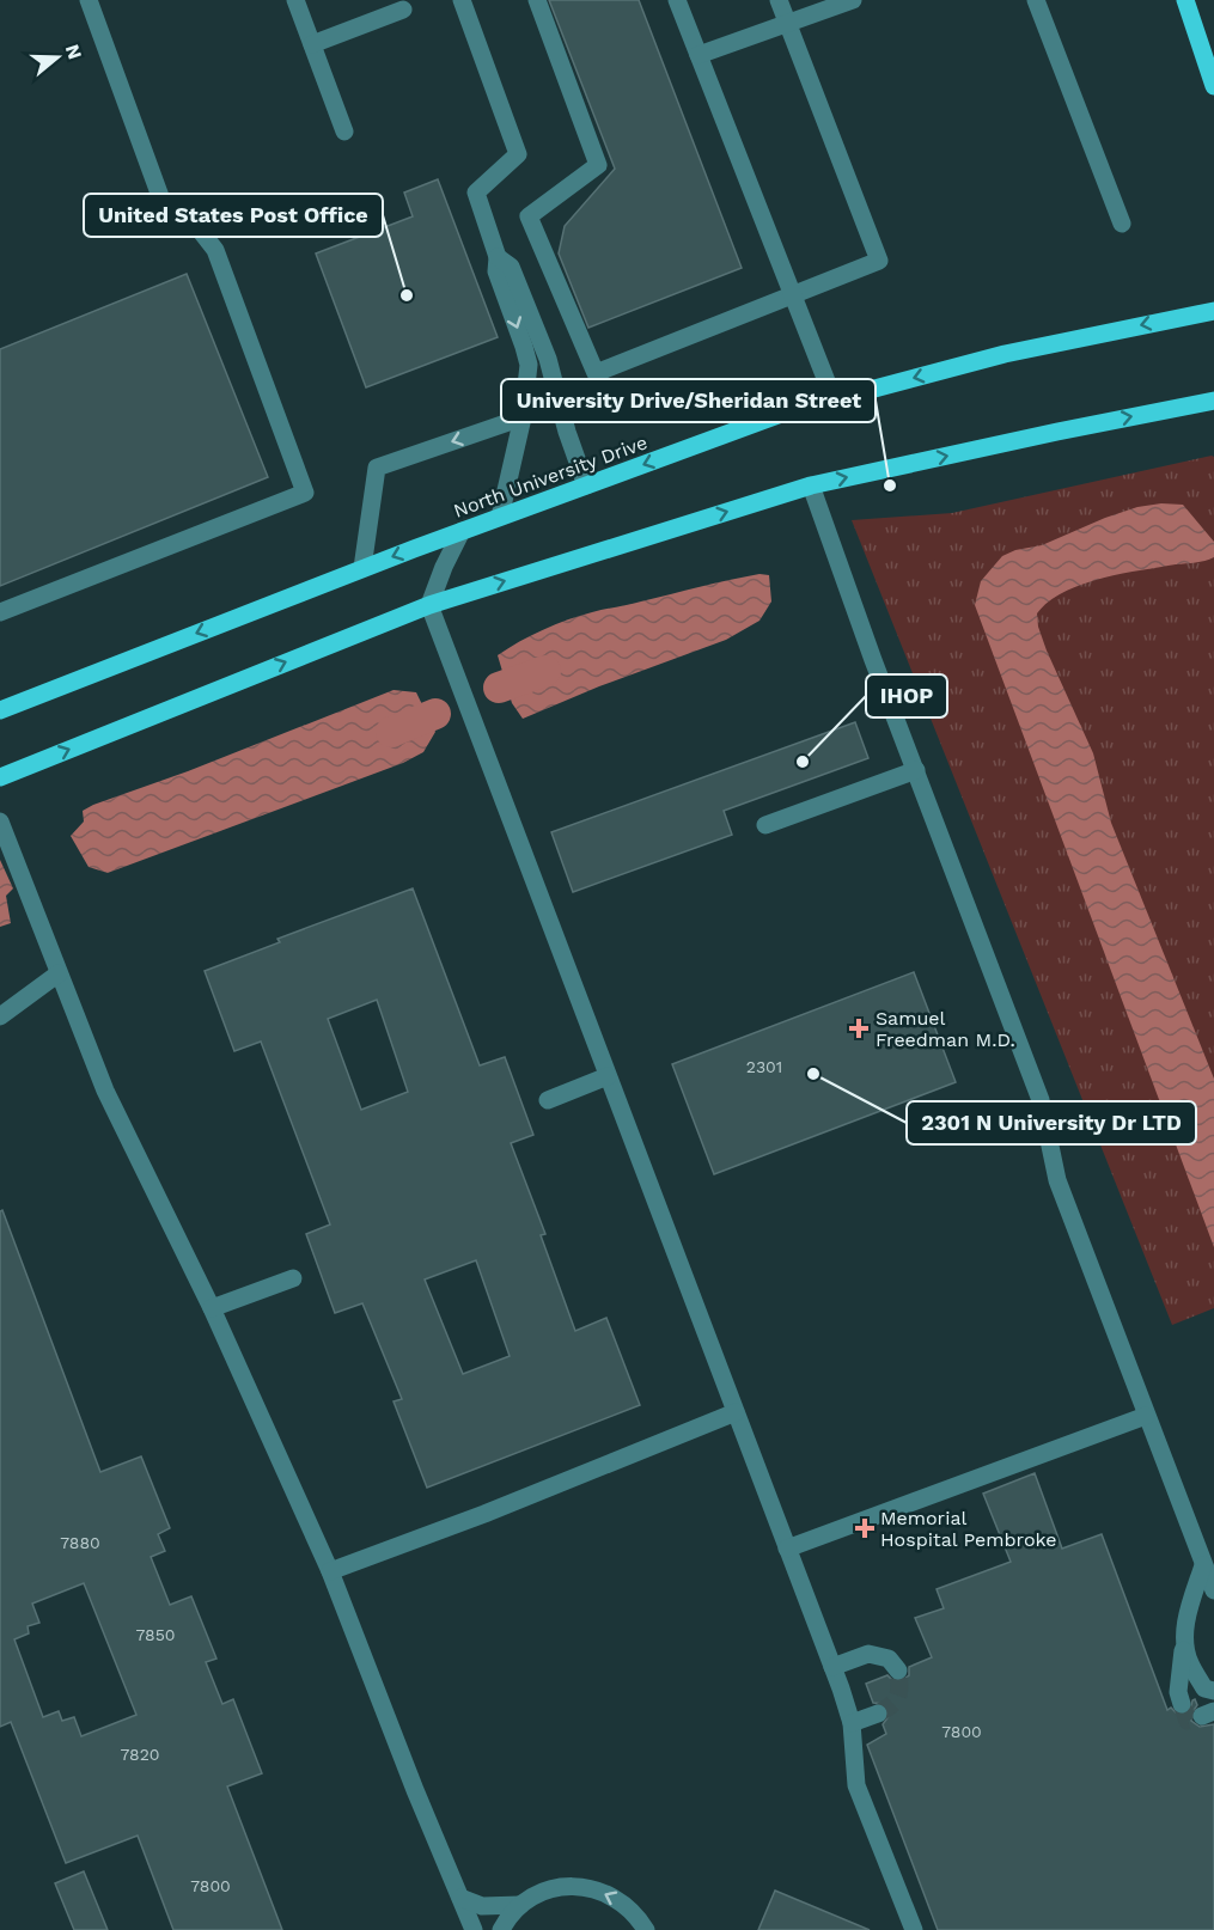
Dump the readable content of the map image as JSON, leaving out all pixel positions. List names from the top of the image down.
{
  "streets": {
    "main road": ["North University Drive"]
  },
  "places": {
    "other": [
      "United States Post Office",
      "University Drive/Sheridan Street",
      "IHOP",
      "2301 N University Dr LTD"
    ],
    "health": ["Samuel Freedman M.D.", "Memorial Hospital Pembroke"]
  },
  "house_numbers": [
    "2301",
    "7880",
    "7850",
    "7800",
    "7820",
    "7800"
  ],
  "north": "right"
}
